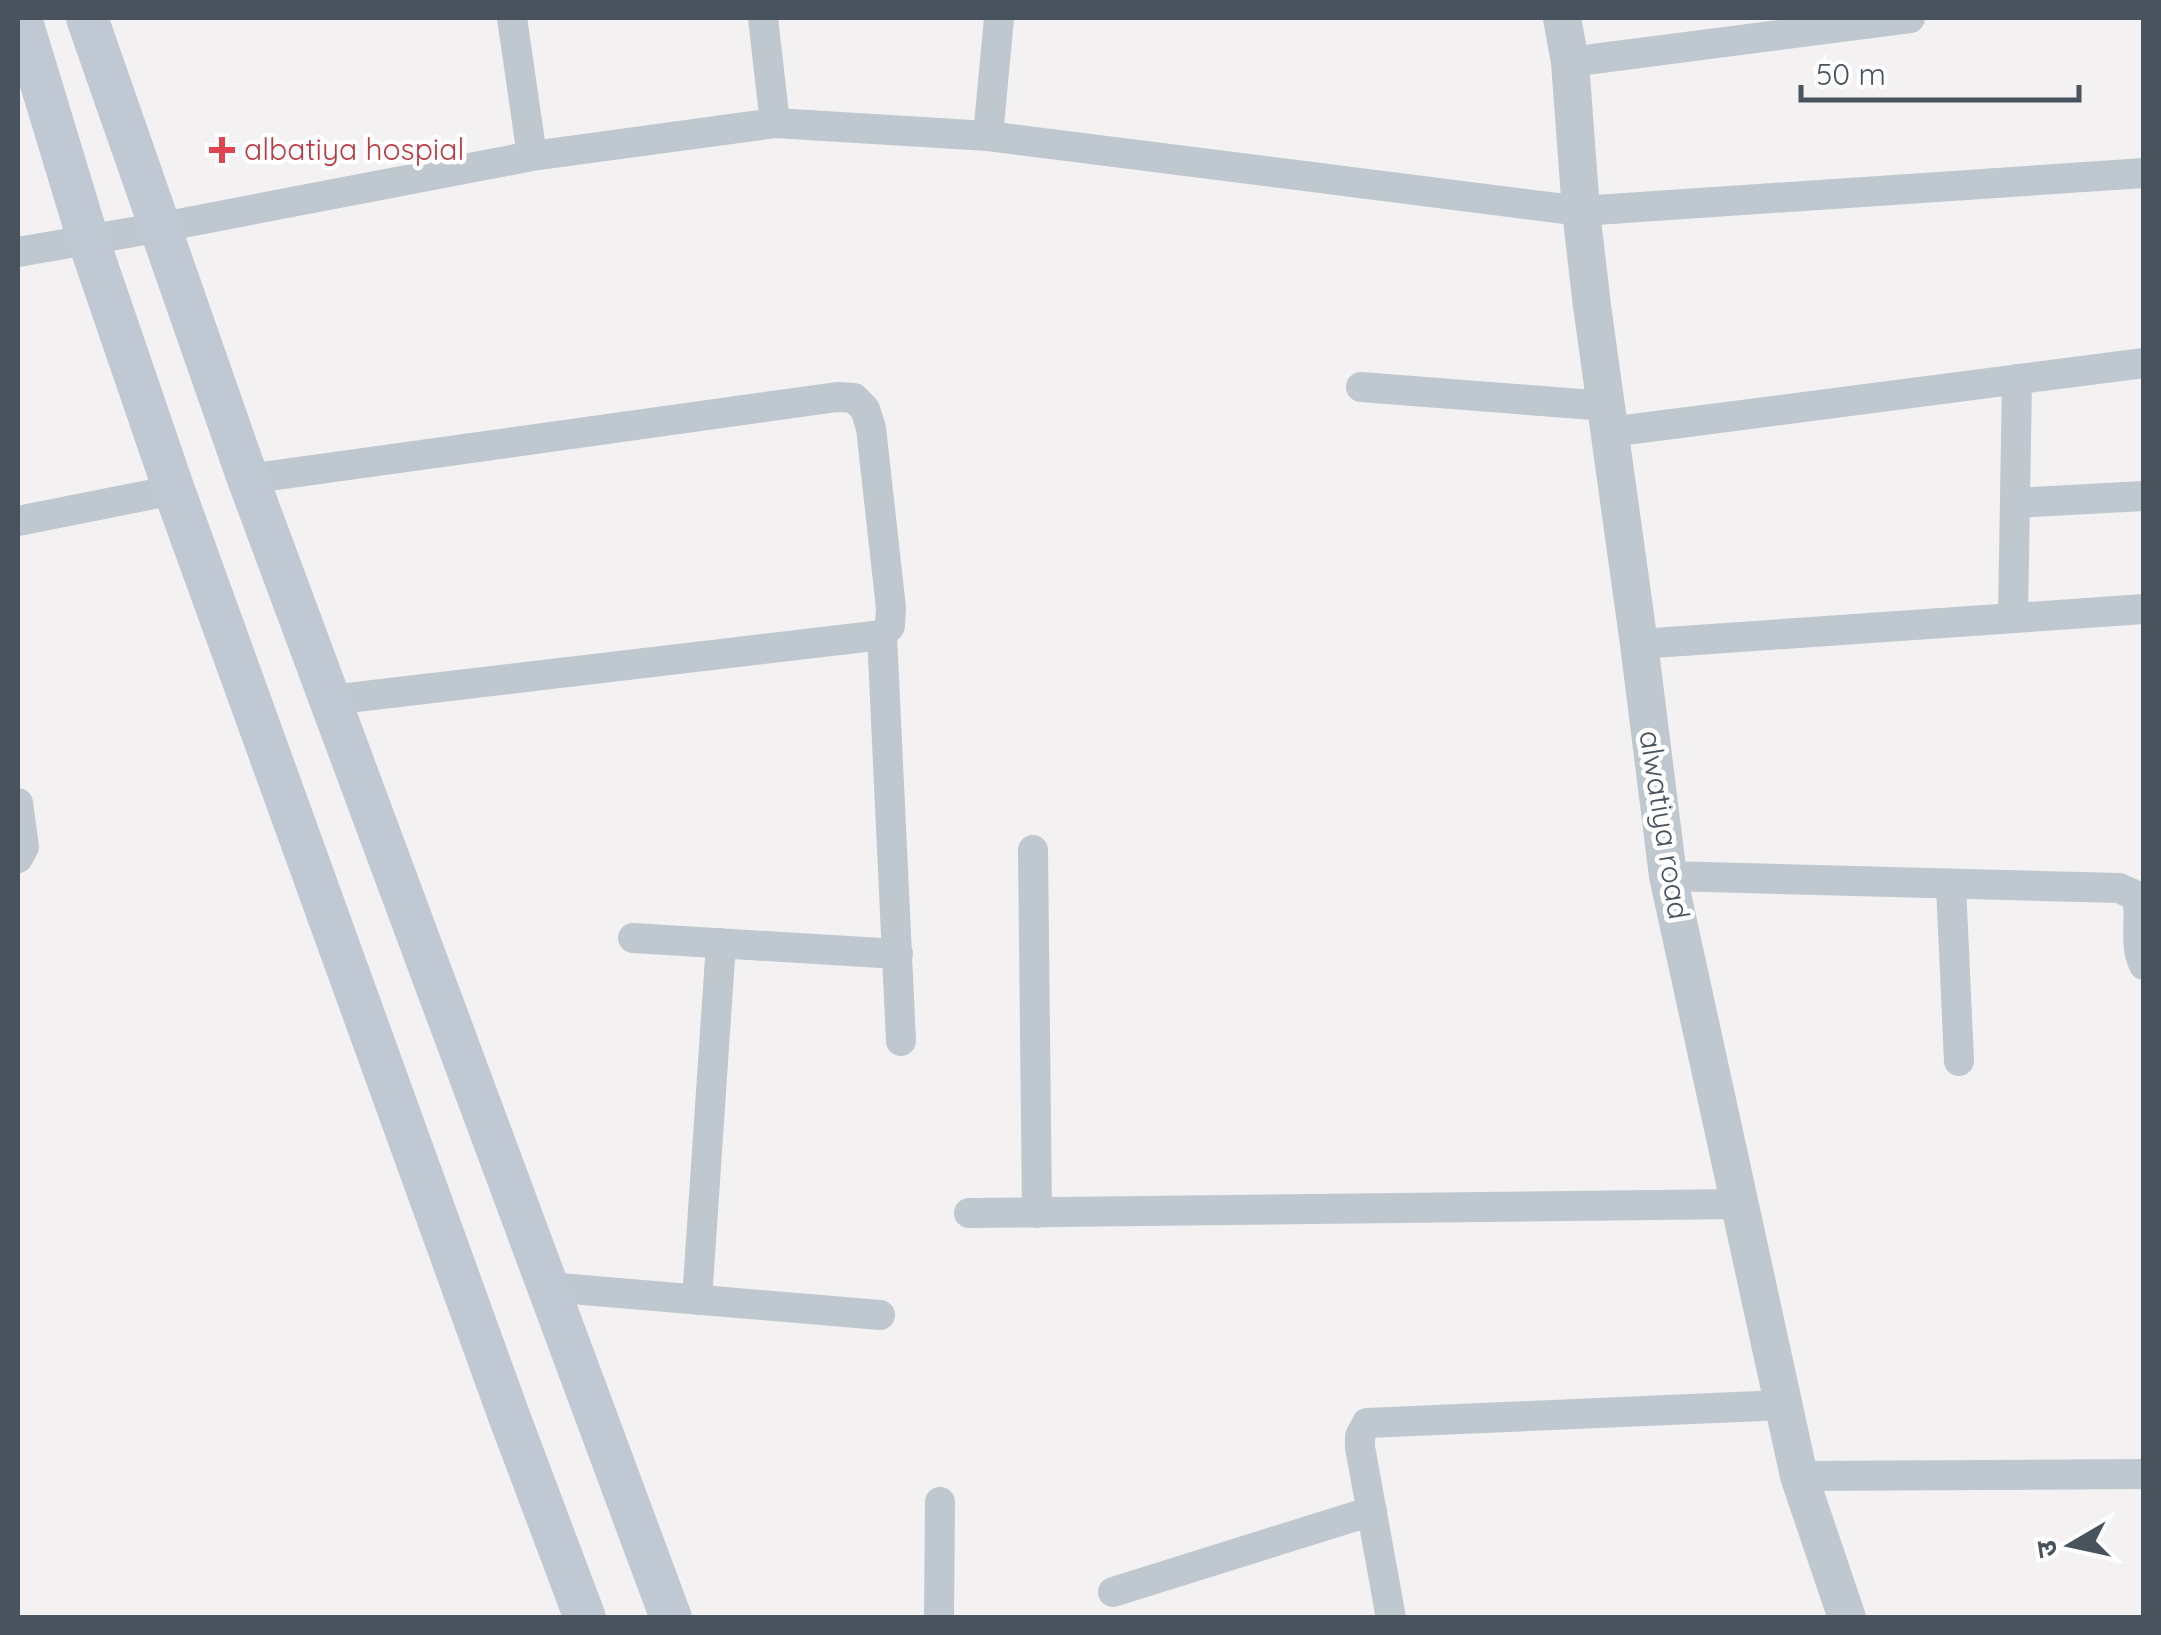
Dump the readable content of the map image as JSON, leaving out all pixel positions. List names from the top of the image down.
{
  "streets": {
    "street": ["alwatiya road"]
  },
  "places": {
    "health": ["albatiya hospial"]
  },
  "scale_bar": "50 m",
  "north": "left"
}
